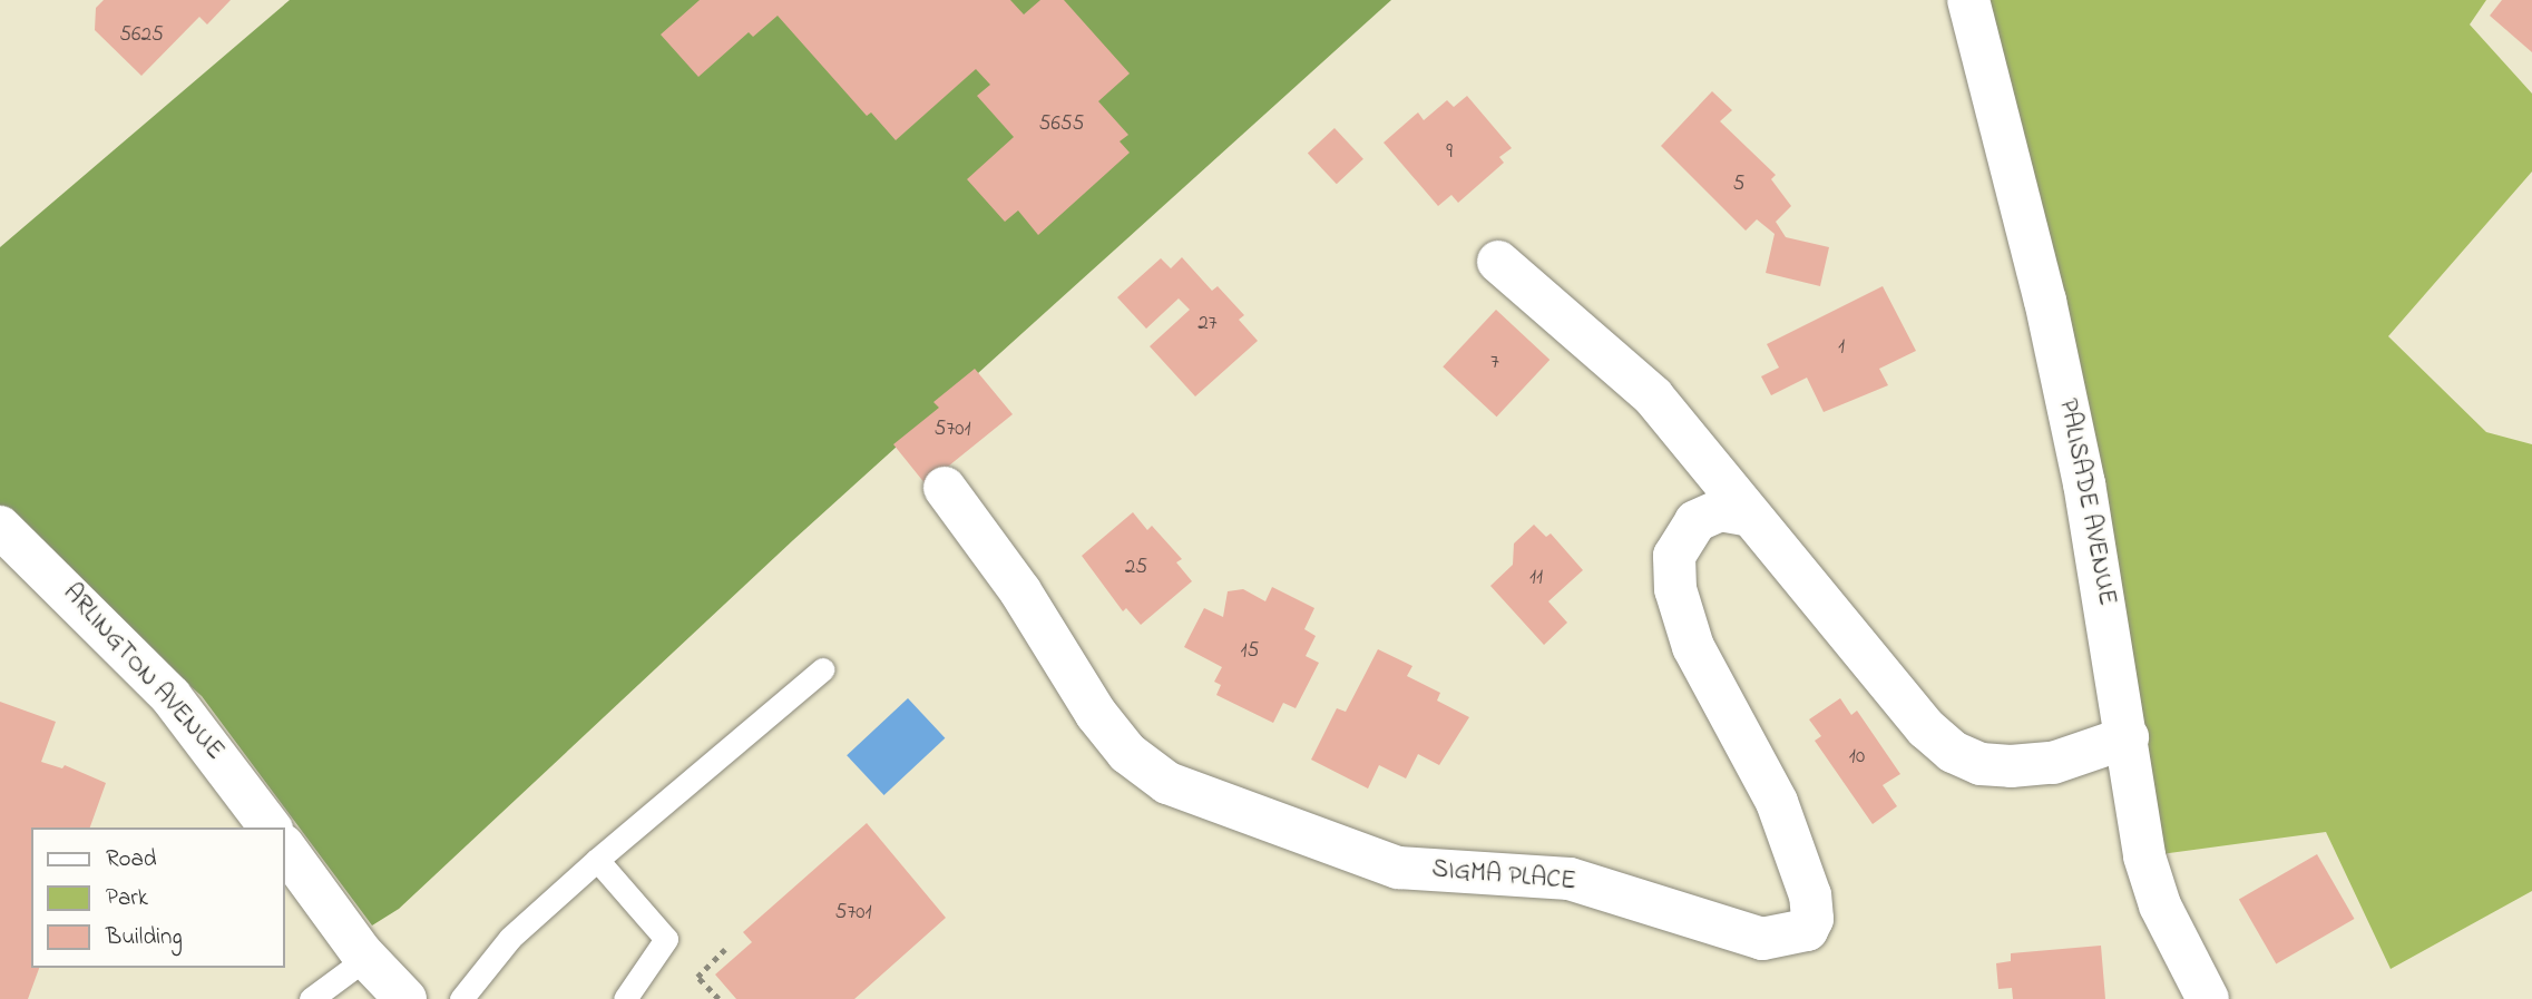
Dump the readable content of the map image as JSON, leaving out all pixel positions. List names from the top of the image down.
{
  "streets": {
    "street": ["PALISADE AVENUE", "ARLINGTON AVENUE", "SIGMA PLACE"]
  },
  "house_numbers": [
    "5625",
    "5655",
    "9",
    "5",
    "27",
    "1",
    "7",
    "5701",
    "25",
    "11",
    "15",
    "10",
    "5701"
  ],
  "legend": ["Road", "Park", "Building"]
}
